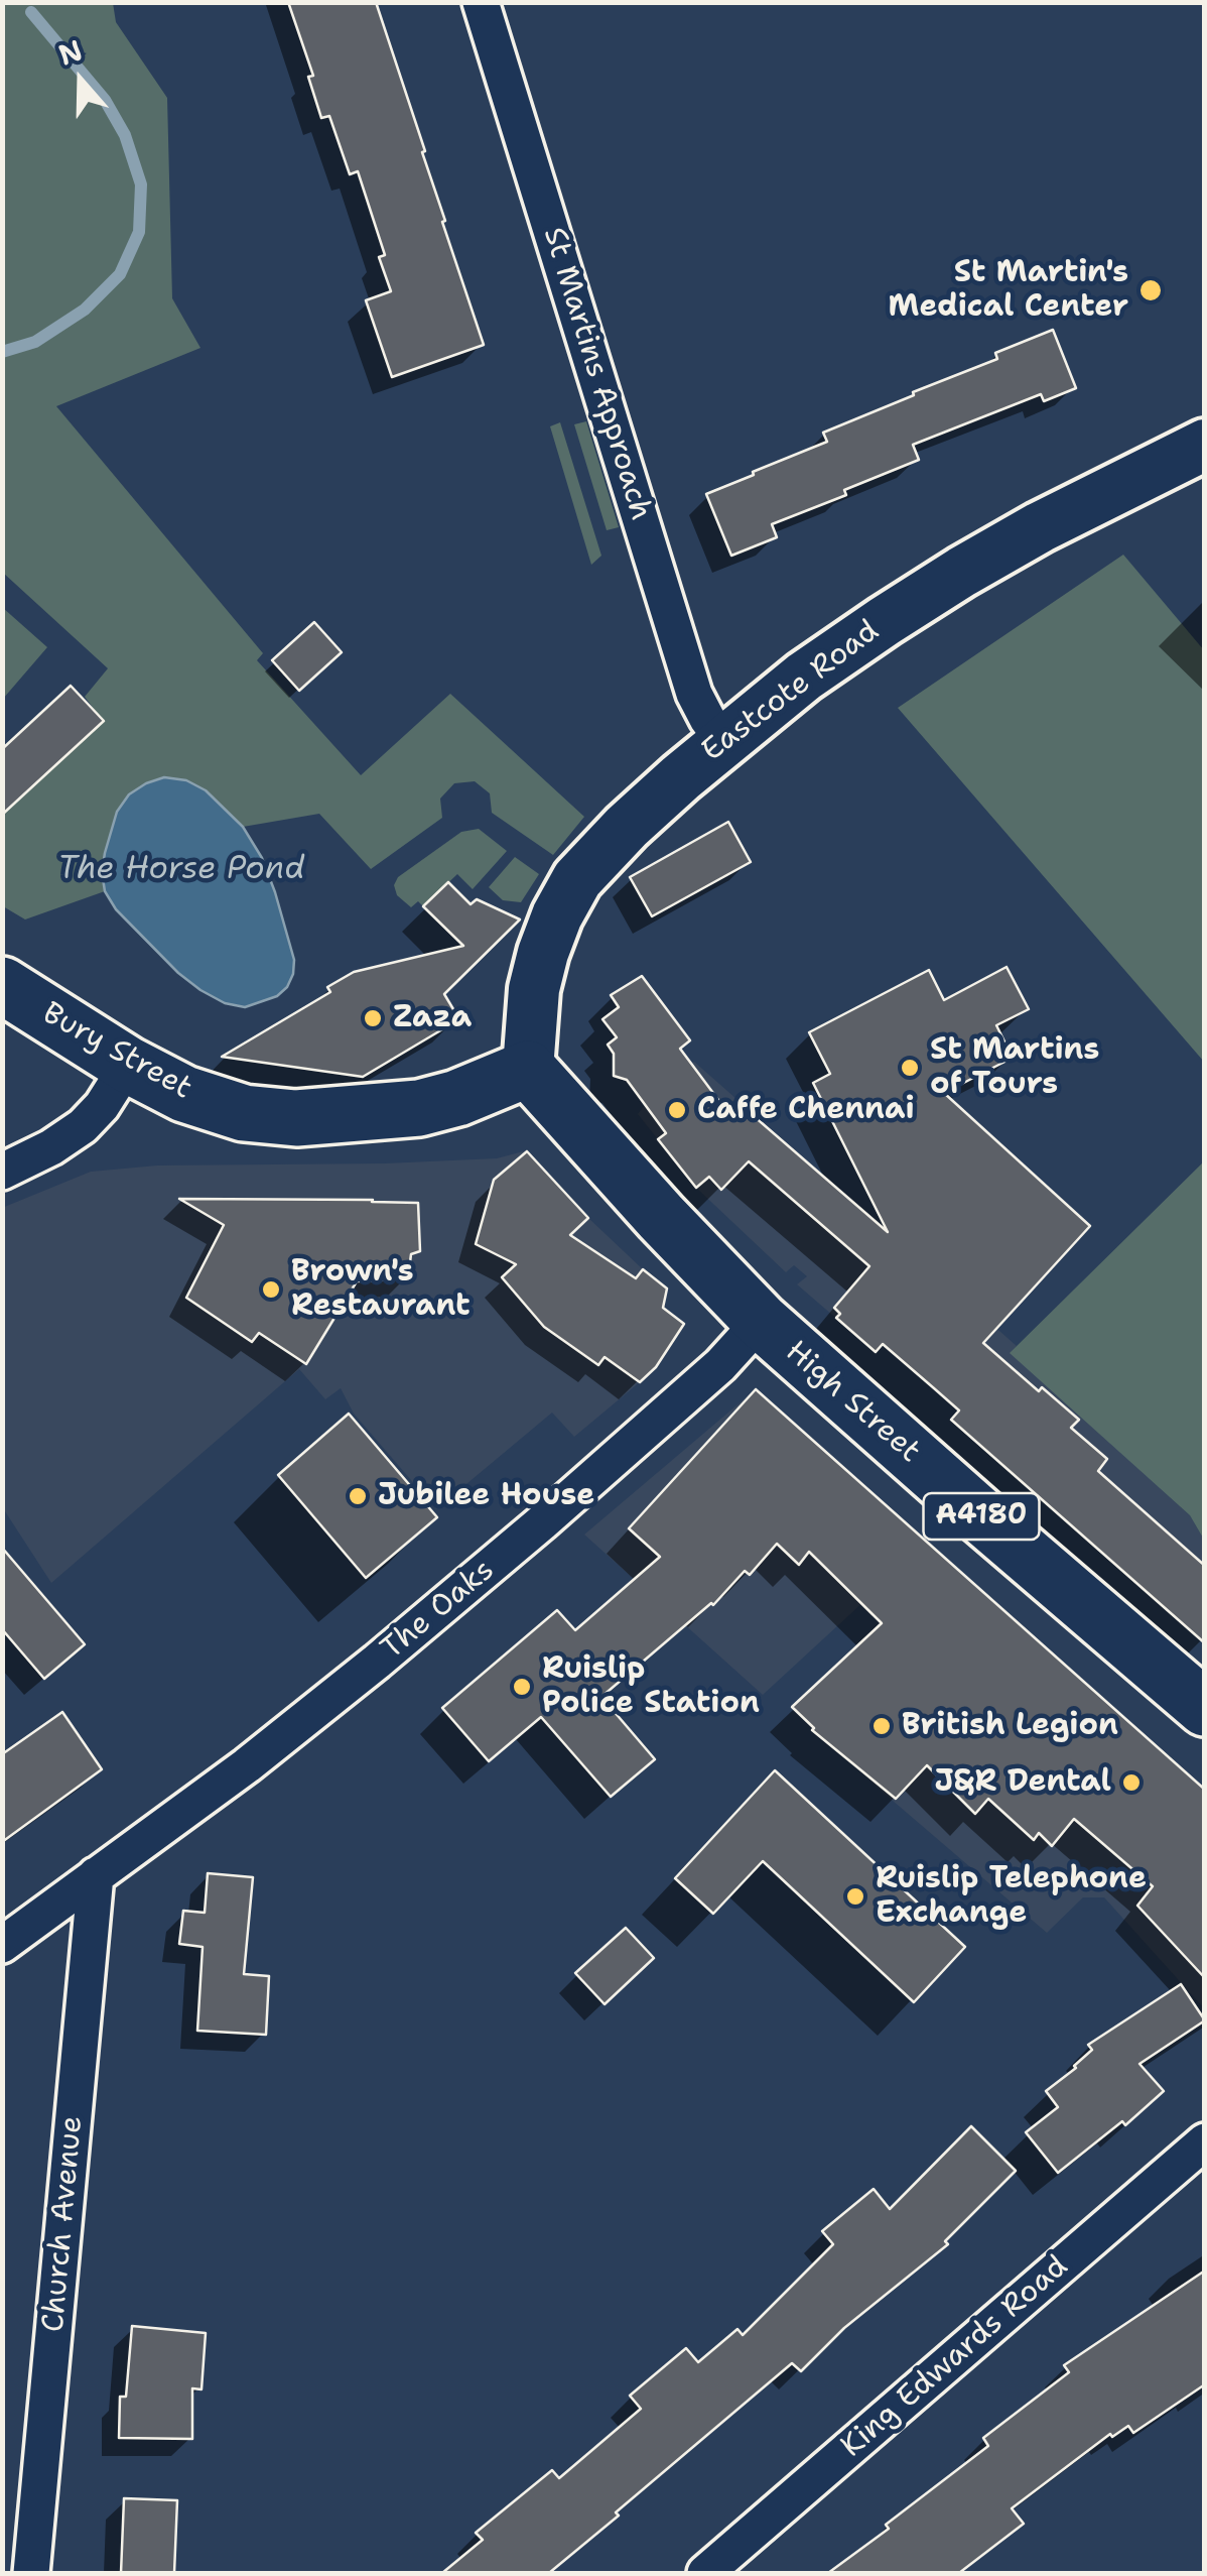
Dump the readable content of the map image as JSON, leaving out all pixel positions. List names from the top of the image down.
{
  "streets": {
    "main road": [
      "Eastcote Road",
      "Bury Street",
      "High Street",
      "A4180"
    ],
    "street": [
      "St Martins Approach",
      "The Oaks",
      "Church Avenue",
      "King Edwards Road"
    ]
  },
  "crossings": [
    ["St Martins Approach", "Eastcote Road"],
    ["Eastcote Road", "Bury Street"],
    ["Eastcote Road", "High Street"],
    ["Bury Street", "High Street"],
    ["High Street", "The Oaks"],
    ["The Oaks", "Church Avenue"]
  ],
  "water": ["The Horse Pond"],
  "places": [
    "St Martin's Medical Center",
    "Zaza",
    "St Martins of Tours",
    "Caffe Chennai",
    "Brown's Restaurant",
    "Jubilee House",
    "Ruislip Police Station",
    "British Legion",
    "J&R Dental",
    "Ruislip Telephone Exchange"
  ],
  "north": "top"
}
